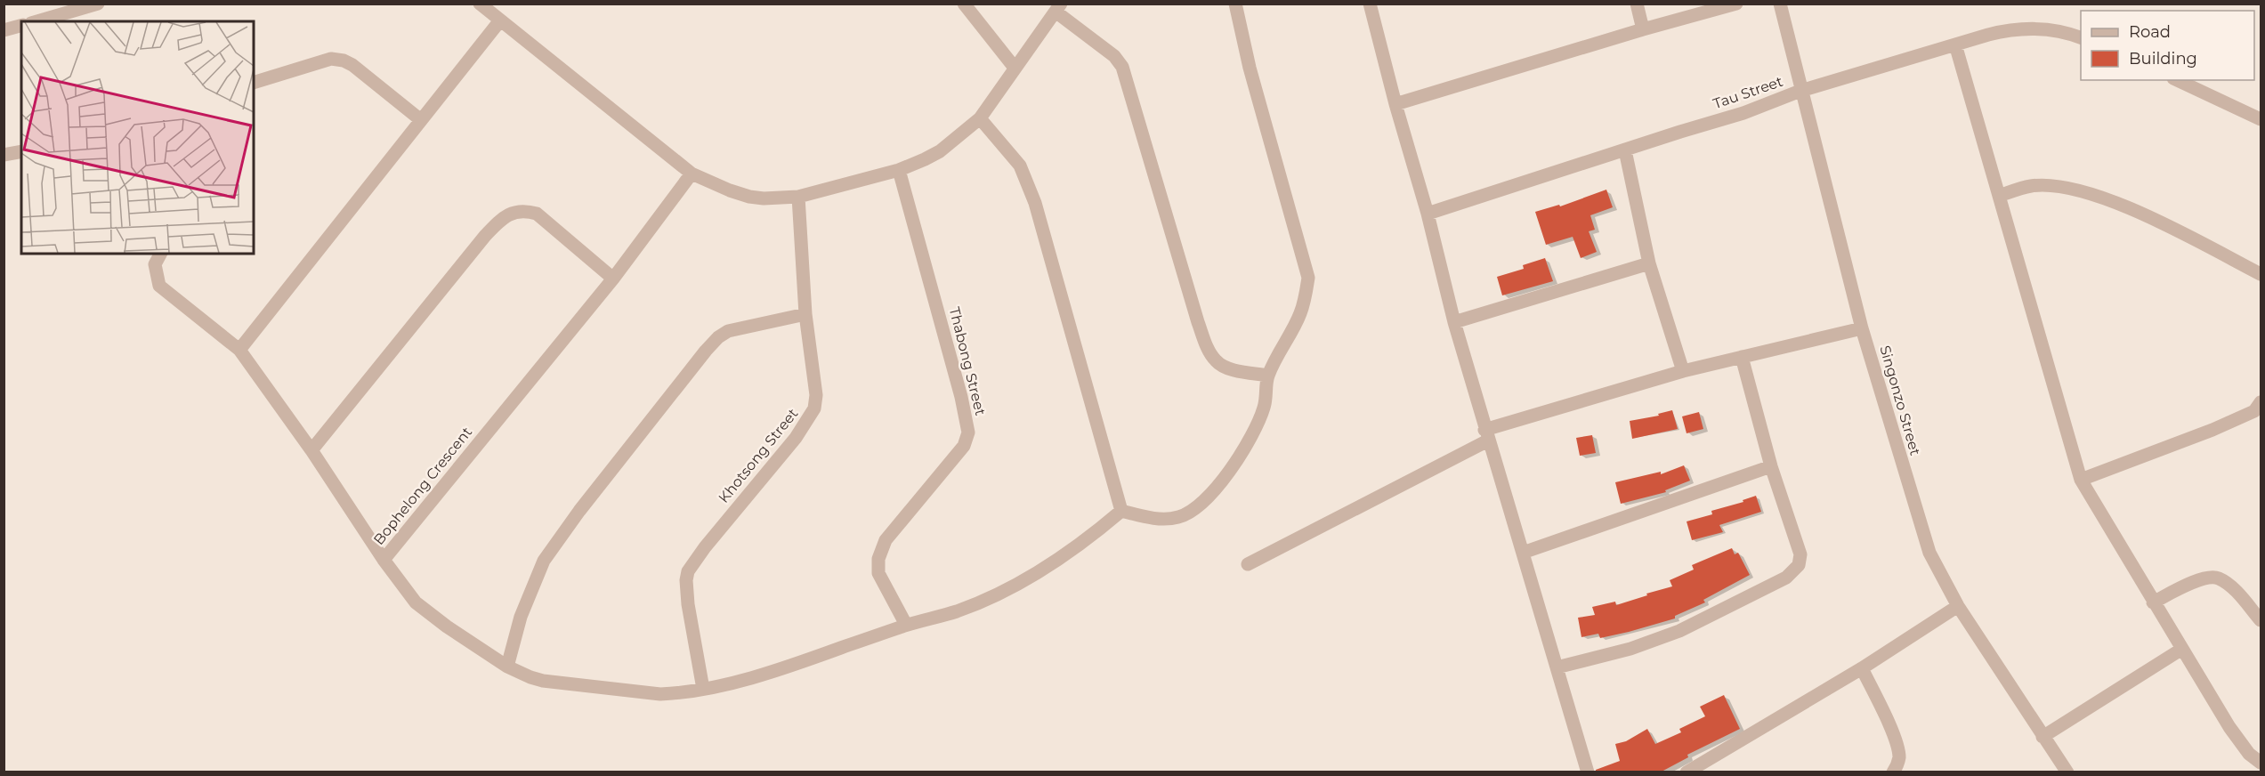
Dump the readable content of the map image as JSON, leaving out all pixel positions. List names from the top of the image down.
{
  "streets": {
    "street": [
      "Tau Street",
      "Thabong Street",
      "Singonzo Street",
      "Khotsong Street",
      "Bophelong Crescent"
    ]
  },
  "crossings": [
    ["Tau Street", "Singonzo Street"],
    ["Thabong Street", "Bophelong Crescent"],
    ["Khotsong Street", "Bophelong Crescent"]
  ],
  "legend": ["Road", "Building"]
}
